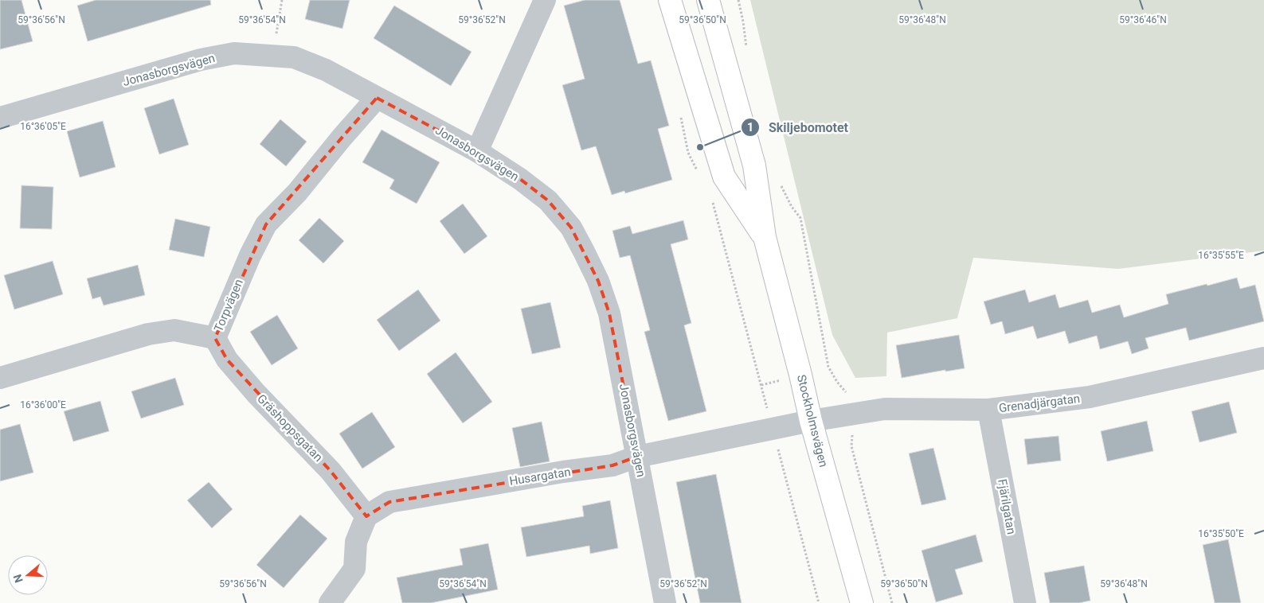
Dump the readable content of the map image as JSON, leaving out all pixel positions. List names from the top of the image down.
{
  "streets": {
    "main road": ["Stockholmsvägen"],
    "street": [
      "Jonasborgsvägen",
      "Torpvägen",
      "Grenadjärgatan",
      "Gräshoppsgatan",
      "Husargatan",
      "Fjärilgatan"
    ]
  },
  "crossings": [
    ["Jonasborgsvägen", "Torpvägen"],
    ["Jonasborgsvägen", "Husargatan"],
    ["Torpvägen", "Gräshoppsgatan"],
    ["Grenadjärgatan", "Stockholmsvägen"],
    ["Grenadjärgatan", "Husargatan"],
    ["Grenadjärgatan", "Fjärilgatan"],
    ["Stockholmsvägen", "Husargatan"],
    ["Gräshoppsgatan", "Husargatan"]
  ],
  "places": ["Skiljebomotet"],
  "north": "left",
  "coordinates": [
    "59°36'48\"N",
    "59°36'56\"N",
    "59°36'54\"N",
    "59°36'52\"N",
    "59°36'50\"N",
    "59°36'46\"N",
    "16°36'05\"E",
    "16°35'55\"E",
    "16°36'00\"E",
    "16°35'50\"E"
  ]
}
